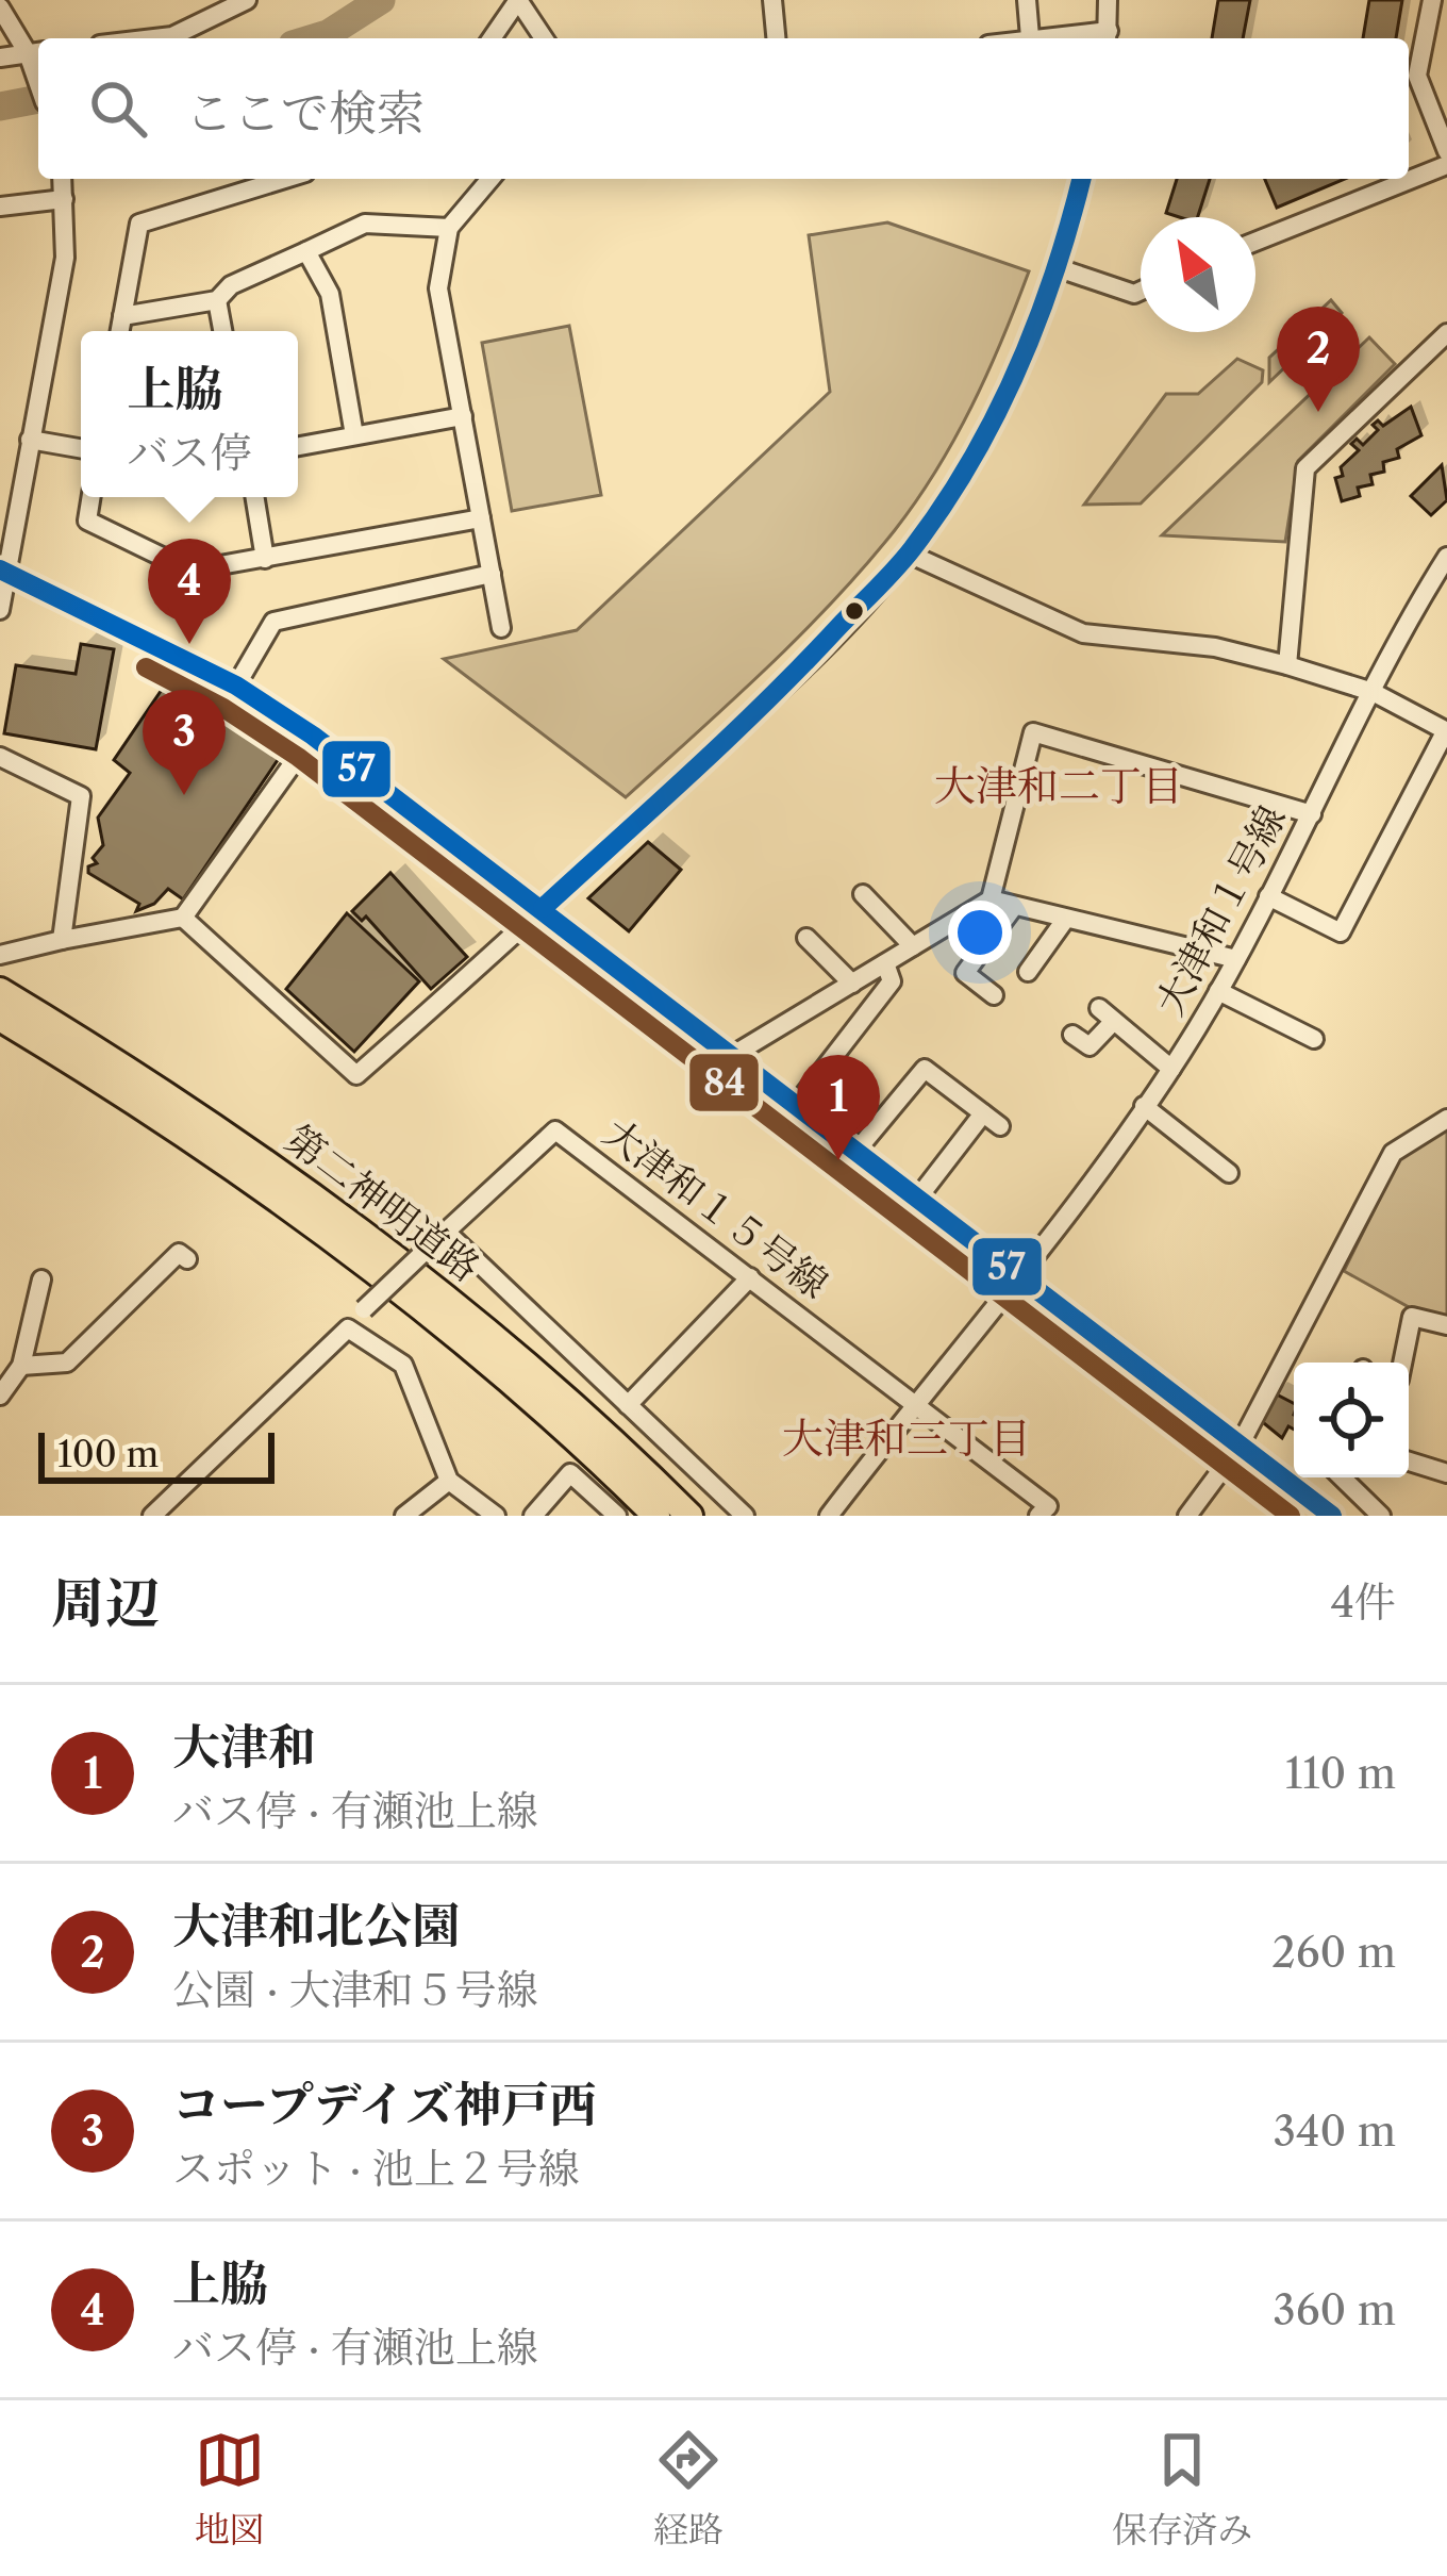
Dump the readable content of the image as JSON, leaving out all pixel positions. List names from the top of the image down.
{
  "streets": {
    "highway": ["第二神明道路"],
    "street": ["大津和１号線", "大津和１５号線"]
  },
  "districts": ["大津和二丁目", "大津和三丁目"],
  "lines": ["transit line 57", "transit line 84"],
  "scale_bar": "100 m",
  "north": "top left",
  "page": {
    "search": "ここで検索",
    "pins": [
      "2",
      "4",
      "3",
      "1"
    ],
    "popup": ["上脇", "バス停"],
    "scale": "100 m",
    "heading": ["周辺", "4件"],
    "list": [
      {
        "mark": "1",
        "name": "大津和",
        "note": "バス停 · 有瀬池上線",
        "value": "110 m"
      },
      {
        "mark": "2",
        "name": "大津和北公園",
        "note": "公園 · 大津和５号線",
        "value": "260 m"
      },
      {
        "mark": "3",
        "name": "コープデイズ神戸西",
        "note": "スポット · 池上２号線",
        "value": "340 m"
      },
      {
        "mark": "4",
        "name": "上脇",
        "note": "バス停 · 有瀬池上線",
        "value": "360 m"
      }
    ],
    "nav": ["地図", "経路", "保存済み"]
  }
}
